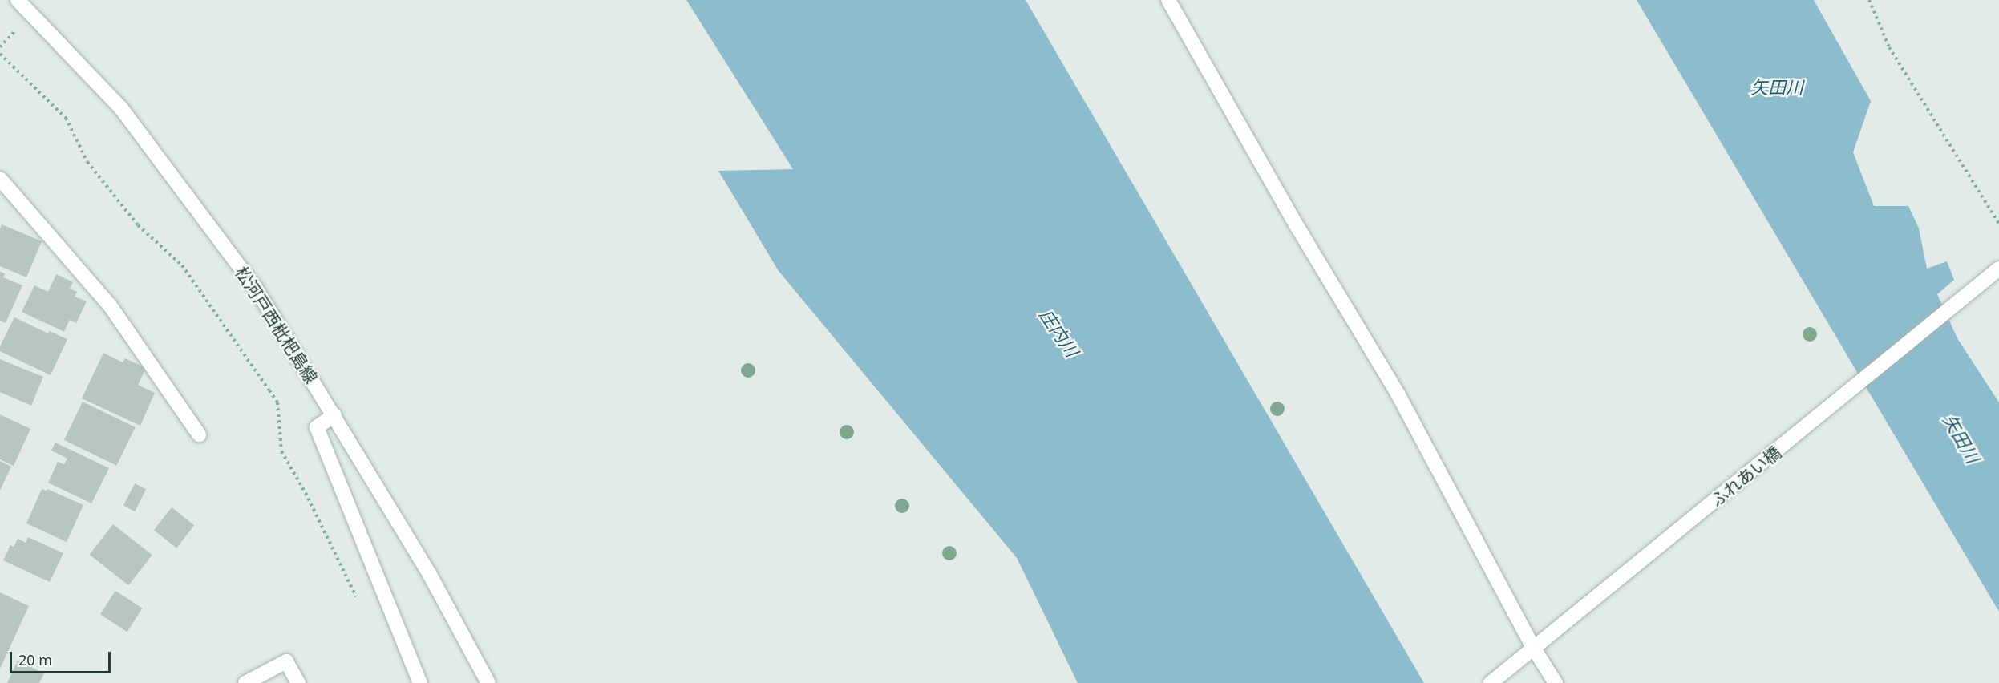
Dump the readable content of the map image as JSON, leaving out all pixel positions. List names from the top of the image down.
{
  "streets": {
    "street": ["松河戸西枇杷島線", "ふれあい橋"]
  },
  "water": ["矢田川", "庄内川"],
  "scale_bar": "20 m"
}
